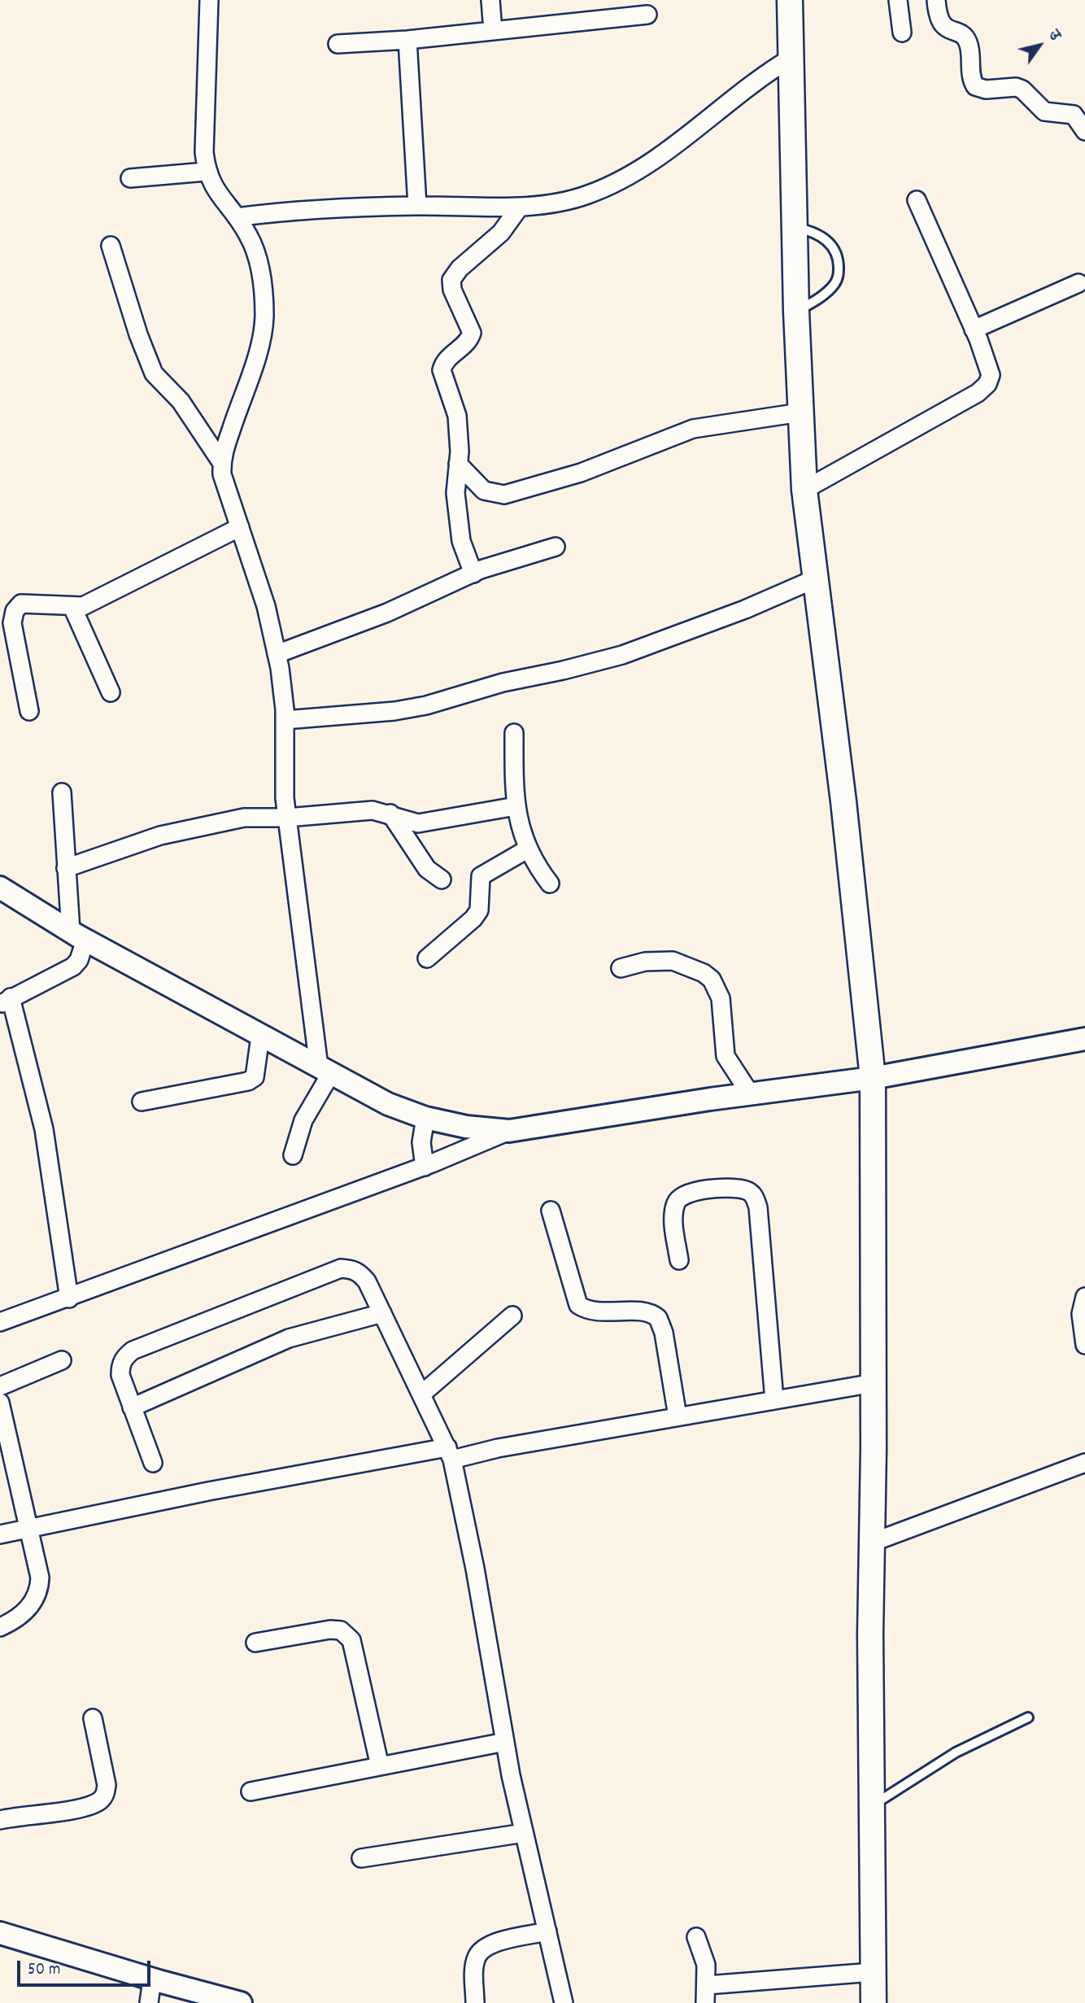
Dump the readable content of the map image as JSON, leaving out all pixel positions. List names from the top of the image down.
{
  "scale_bar": "50 m",
  "north": "top right"
}
